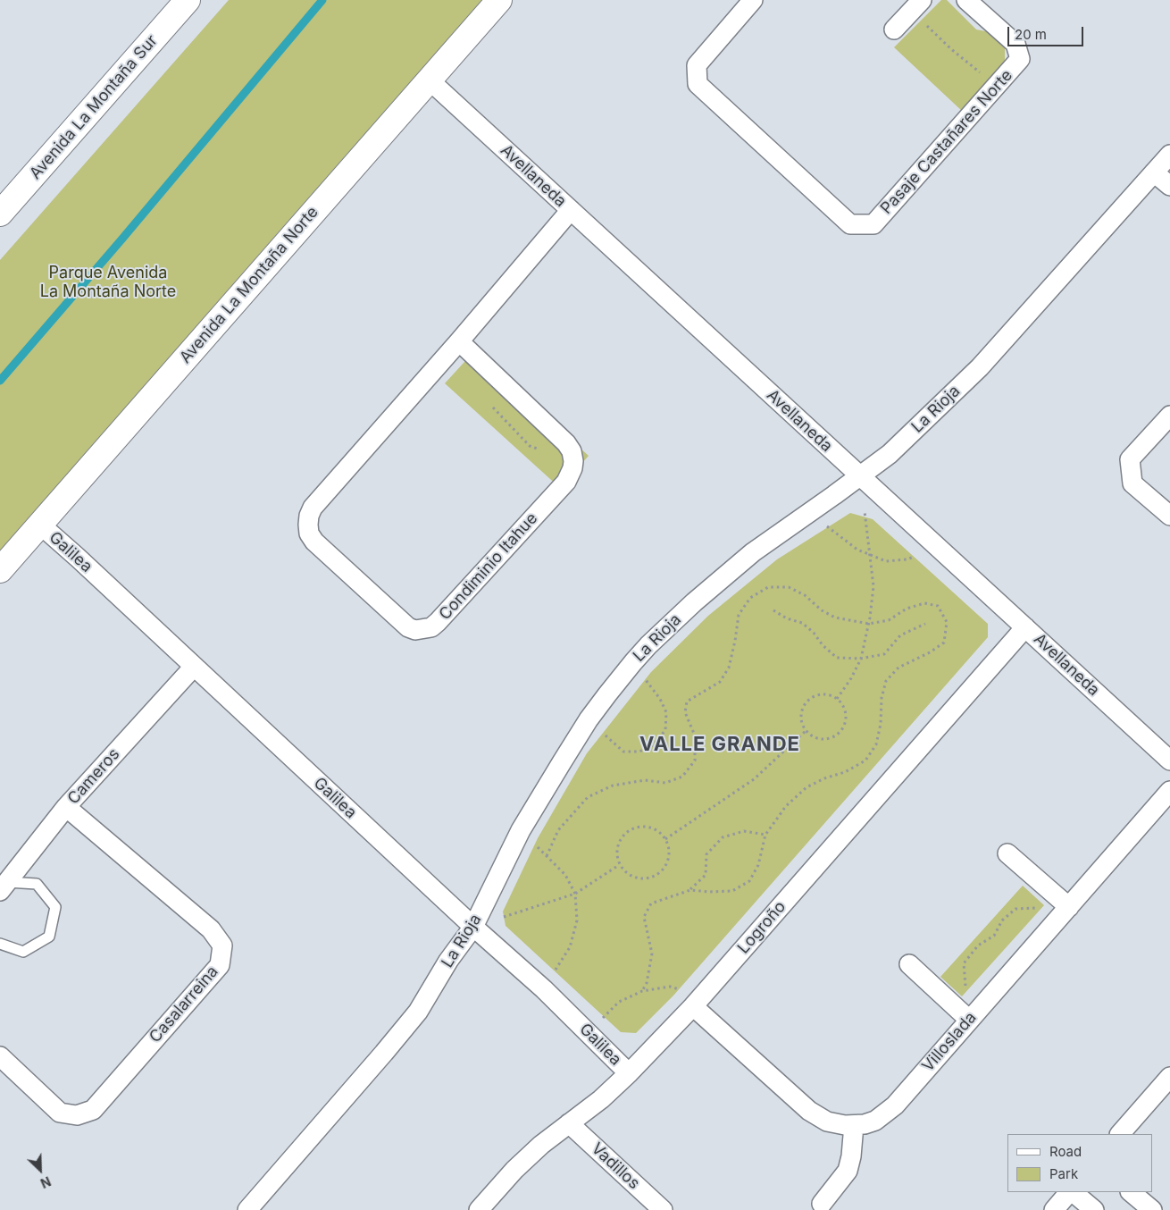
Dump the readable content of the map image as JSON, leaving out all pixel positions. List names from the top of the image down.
{
  "streets": {
    "street": [
      "Avenida La Montaña Sur",
      "Pasaje Castañares Norte",
      "Avellaneda",
      "Avenida La Montaña Norte",
      "La Rioja",
      "Galilea",
      "Condiminio Itahue",
      "Cameros",
      "Logroño",
      "Casalarreina",
      "Villoslada",
      "Vadillos"
    ]
  },
  "crossings": [
    ["Avellaneda", "Avenida La Montaña Norte"],
    ["Avellaneda", "La Rioja"],
    ["Avellaneda", "Condiminio Itahue"],
    ["Avellaneda", "Logroño"],
    ["Avenida La Montaña Norte", "Galilea"],
    ["La Rioja", "Galilea"],
    ["Galilea", "Cameros"],
    ["Galilea", "Logroño"],
    ["Cameros", "Casalarreina"],
    ["Logroño", "Villoslada"],
    ["Logroño", "Vadillos"]
  ],
  "districts": ["VALLE GRANDE"],
  "parks": ["Parque Avenida La Montaña Norte"],
  "legend": ["Road", "Park"],
  "scale_bar": "20 m",
  "north": "bottom right"
}
